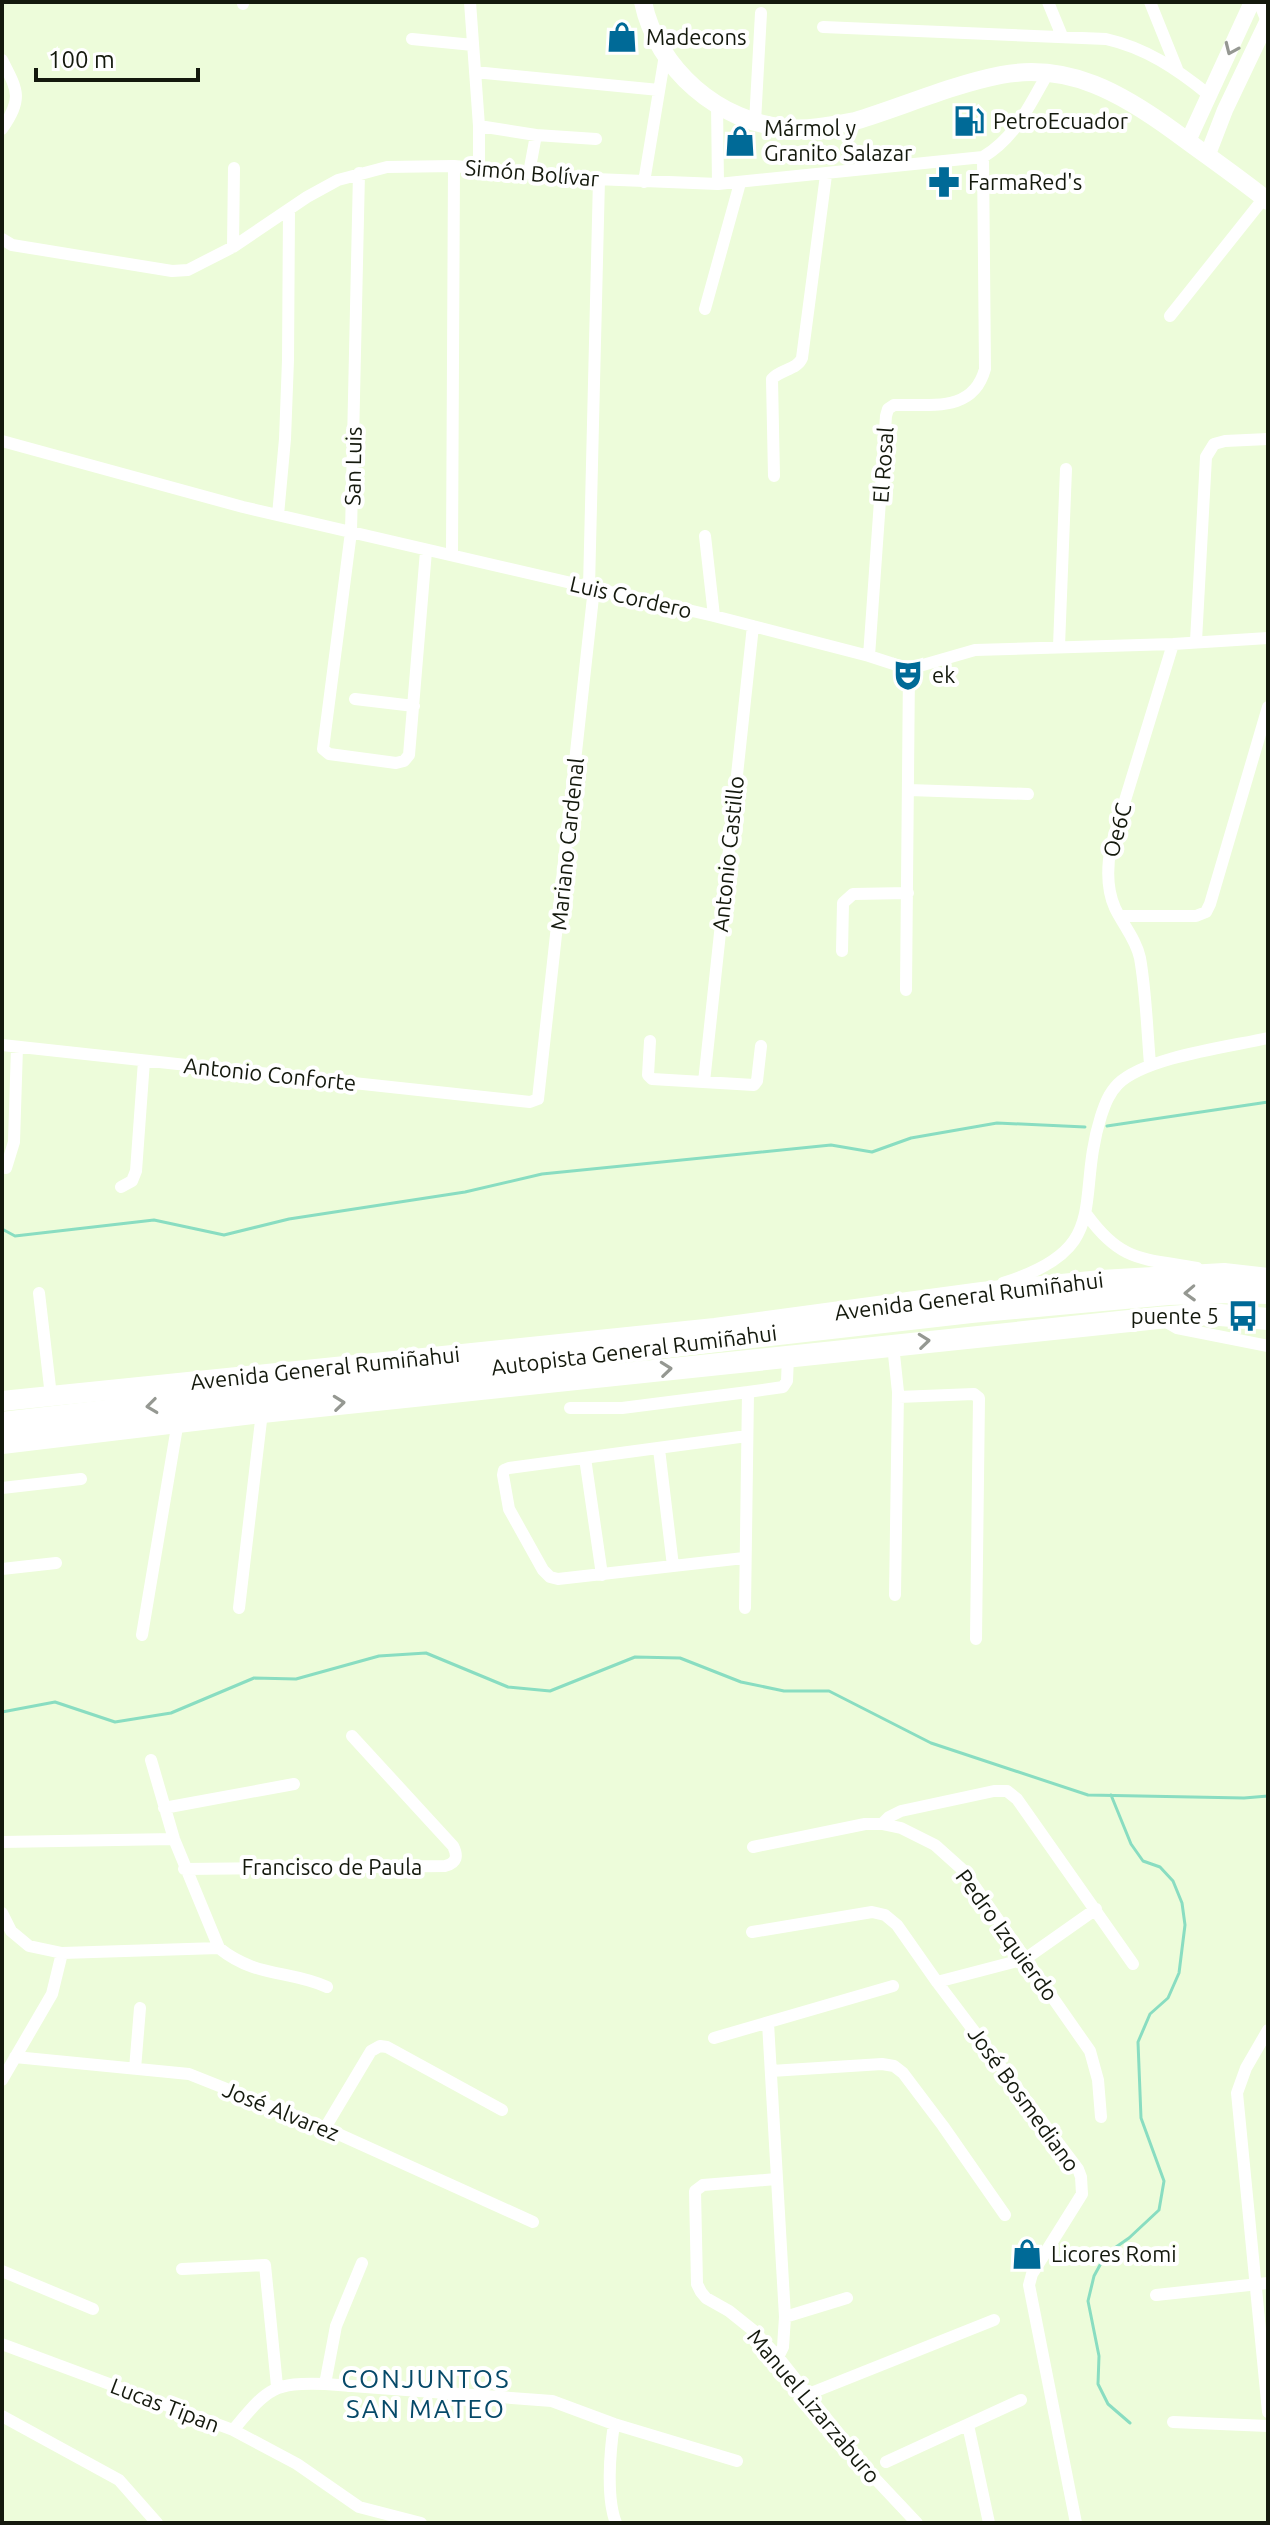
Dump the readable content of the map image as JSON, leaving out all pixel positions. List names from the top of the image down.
{
  "streets": {
    "highway": ["Autopista General Rumiñahui"],
    "main road": ["Avenida General Rumiñahui"],
    "street": [
      "Simón Bolívar",
      "El Rosal",
      "San Luis",
      "Luis Cordero",
      "Oe6C",
      "Mariano Cardenal",
      "Antonio Castillo",
      "Antonio Conforte",
      "Francisco de Paula",
      "Pedro Izquierdo",
      "José Bosmediano",
      "José Alvarez",
      "Lucas Tipan",
      "Manuel Lizarzaburo"
    ]
  },
  "crossings": [
    ["Simón Bolívar", "El Rosal"],
    ["Simón Bolívar", "San Luis"],
    ["Simón Bolívar", "Mariano Cardenal"],
    ["El Rosal", "Luis Cordero"],
    ["San Luis", "Luis Cordero"],
    ["Luis Cordero", "Mariano Cardenal"],
    ["Luis Cordero", "Antonio Castillo"],
    ["Mariano Cardenal", "Antonio Conforte"]
  ],
  "districts": ["CONJUNTOS SAN MATEO"],
  "places": {
    "shop": ["Madecons", "Mármol y Granito Salazar", "Licores Romi"],
    "fuel station": ["PetroEcuador"],
    "pharmacy": ["FarmaRed's"],
    "theatre": ["ek"],
    "bus stop": ["puente 5"]
  },
  "scale_bar": "100 m"
}
